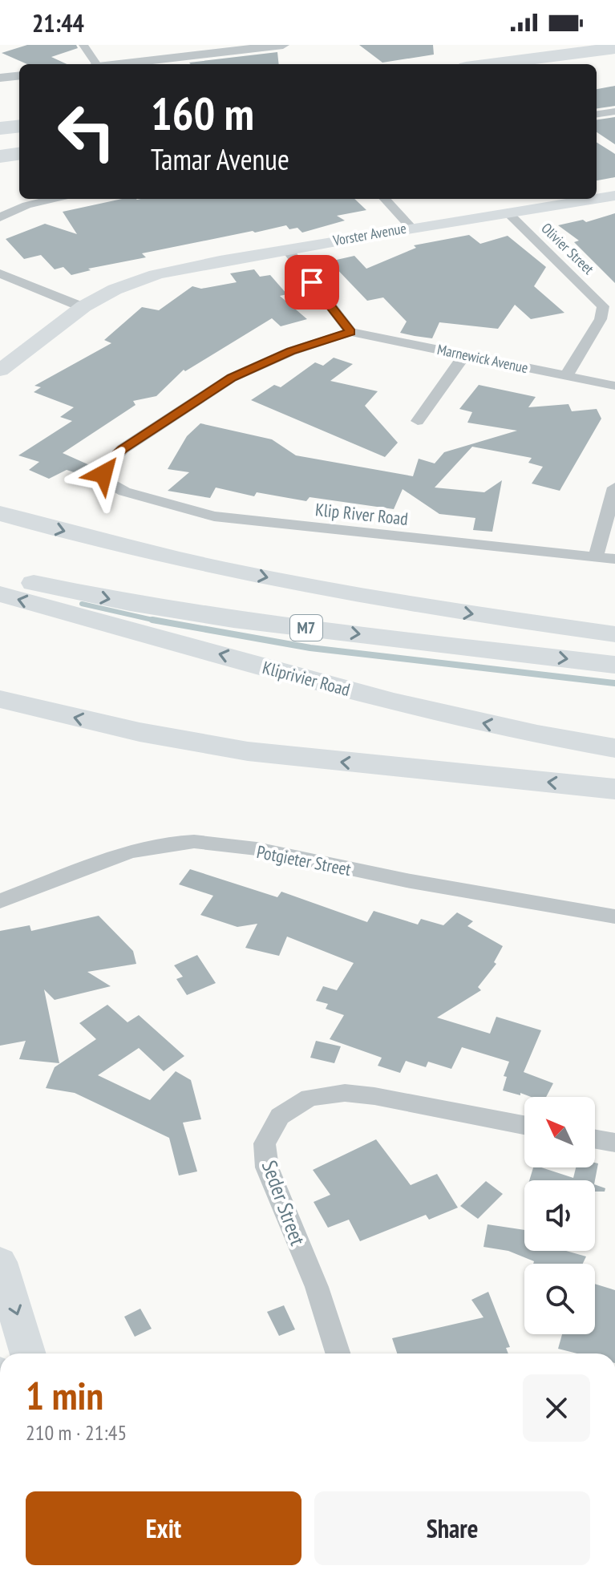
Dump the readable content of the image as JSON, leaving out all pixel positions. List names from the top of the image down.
{
  "streets": {
    "main road": ["Vorster Avenue", "M7", "Kliprivier Road"],
    "street": [
      "Olivier Street",
      "Marnewick Avenue",
      "Klip River Road",
      "Potgieter Street",
      "Seder Street"
    ]
  },
  "crossings": [
    ["Vorster Avenue", "Olivier Street"],
    ["Olivier Street", "Marnewick Avenue"],
    ["Marnewick Avenue", "Klip River Road"]
  ],
  "north": "top left",
  "page": {
    "status": "21:44",
    "turn": ["160 m", "Tamar Avenue"],
    "heading": ["1 min", "210 m · 21:45"],
    "buttons": ["Exit", "Share"]
  }
}
